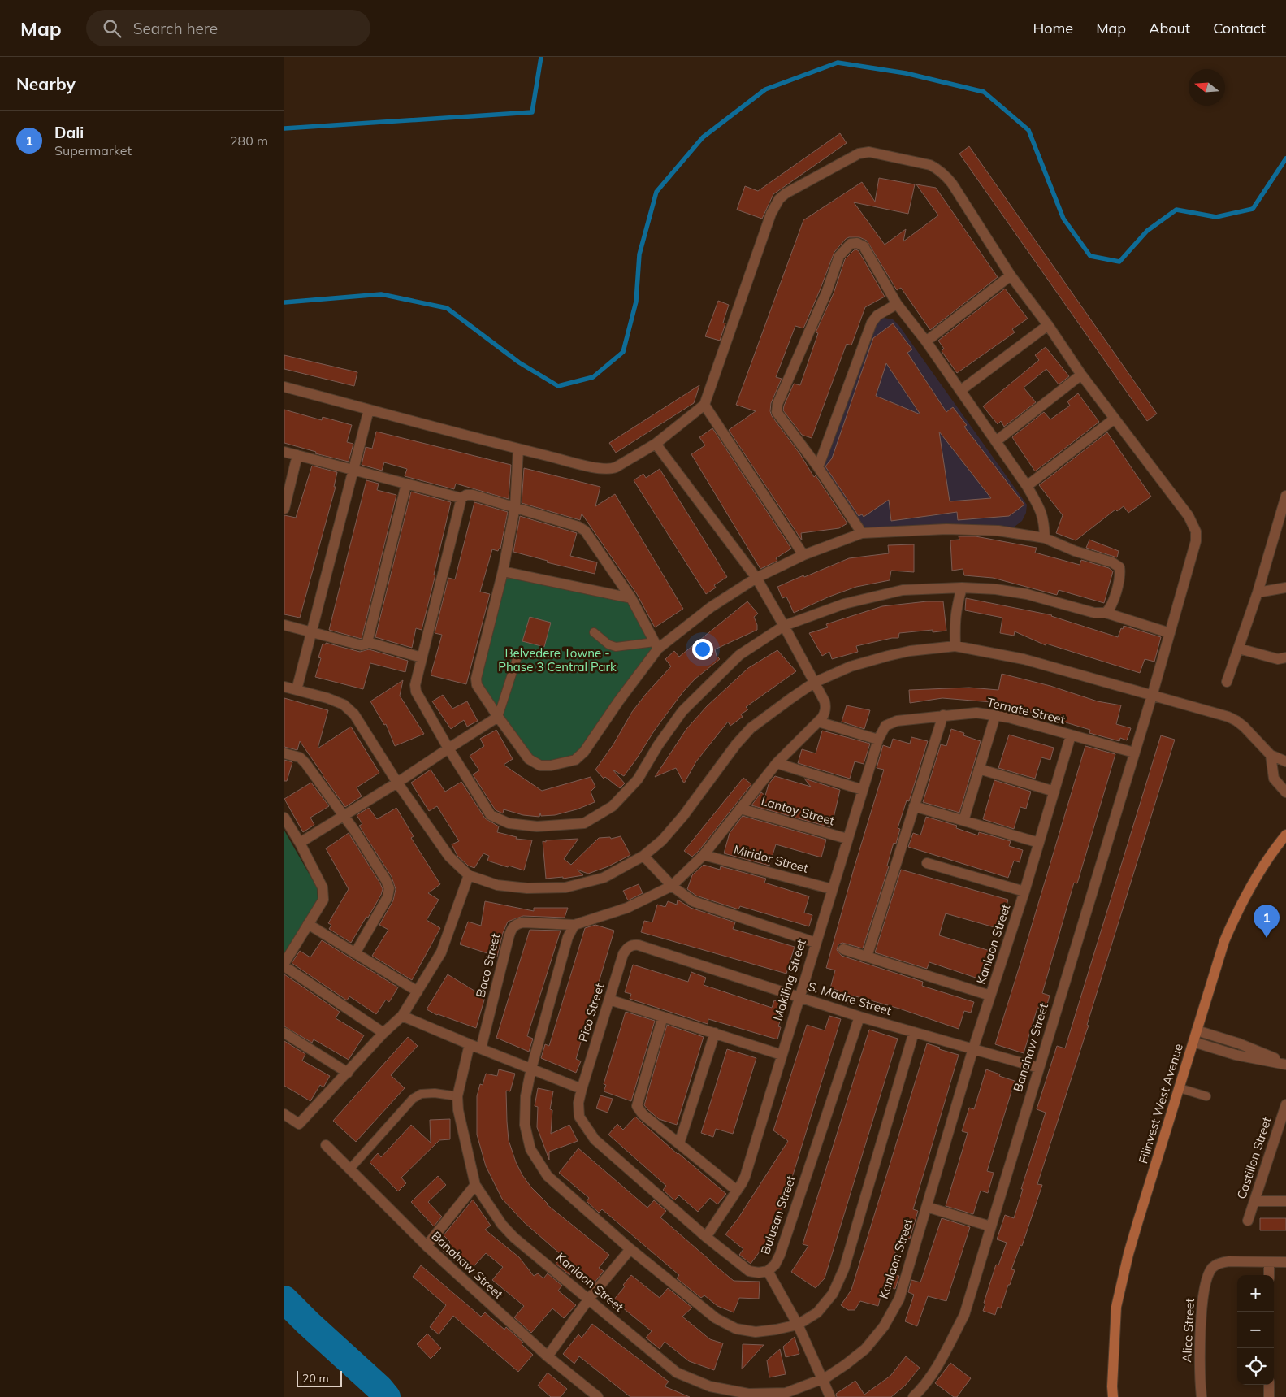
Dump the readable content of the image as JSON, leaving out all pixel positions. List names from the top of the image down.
{
  "streets": {
    "street": [
      "Ternate Street",
      "Lantoy Street",
      "Miridor Street",
      "Kanlaon Street",
      "Baco Street",
      "Makiling Street",
      "S. Madre Street",
      "Pico Street",
      "Banahaw Street",
      "Filinvest West Avenue",
      "Castillon Street",
      "Bulusan Street",
      "Alice Street"
    ]
  },
  "crossings": [
    ["Ternate Street", "Kanlaon Street"],
    ["Ternate Street", "Makiling Street"],
    ["Ternate Street", "Banahaw Street"],
    ["Lantoy Street", "Makiling Street"],
    ["Miridor Street", "Makiling Street"],
    ["Kanlaon Street", "S. Madre Street"],
    ["Makiling Street", "S. Madre Street"],
    ["Makiling Street", "Bulusan Street"],
    ["S. Madre Street", "Pico Street"],
    ["S. Madre Street", "Banahaw Street"],
    ["S. Madre Street", "Bulusan Street"],
    ["Pico Street", "Bulusan Street"]
  ],
  "parks": ["Belvedere Towne - Phase 3 Central Park"],
  "scale_bar": "20 m",
  "north": "left",
  "page": {
    "header": "Map",
    "search": "Search here",
    "nav": [
      "Home",
      "Map",
      "About",
      "Contact"
    ],
    "heading": "Nearby",
    "list": [
      {
        "mark": "1",
        "name": "Dali",
        "note": "Supermarket",
        "value": "280 m"
      }
    ],
    "pins": "1",
    "map_buttons": ["+", "−"],
    "scale": "20 m"
  }
}
